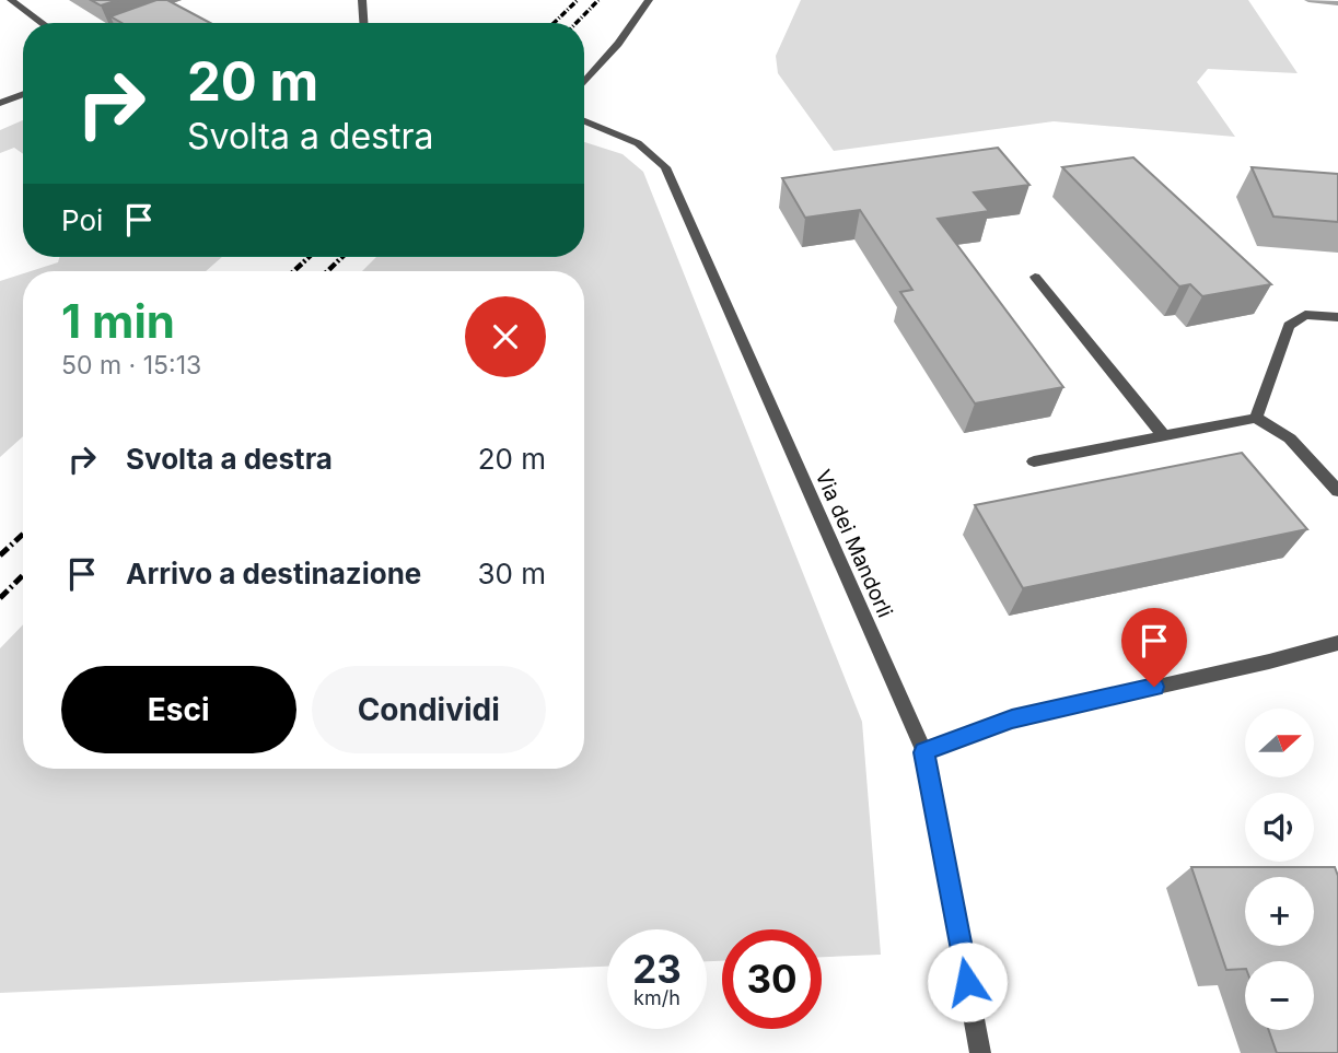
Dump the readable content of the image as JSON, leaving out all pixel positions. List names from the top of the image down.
{
  "streets": {
    "street": ["Via dei Mandorli"]
  },
  "north": "right",
  "page": {
    "turn": ["20 m", "Svolta a destra"],
    "then": "Poi",
    "heading": ["1 min", "50 m · 15:13"],
    "list": [
      {
        "name": "Svolta a destra",
        "value": "20 m"
      },
      {
        "name": "Arrivo a destinazione",
        "value": "30 m"
      }
    ],
    "buttons": ["Esci", "Condividi"],
    "map_buttons": ["+", "−"],
    "speed": "23 km/h",
    "limit": "30"
  }
}
